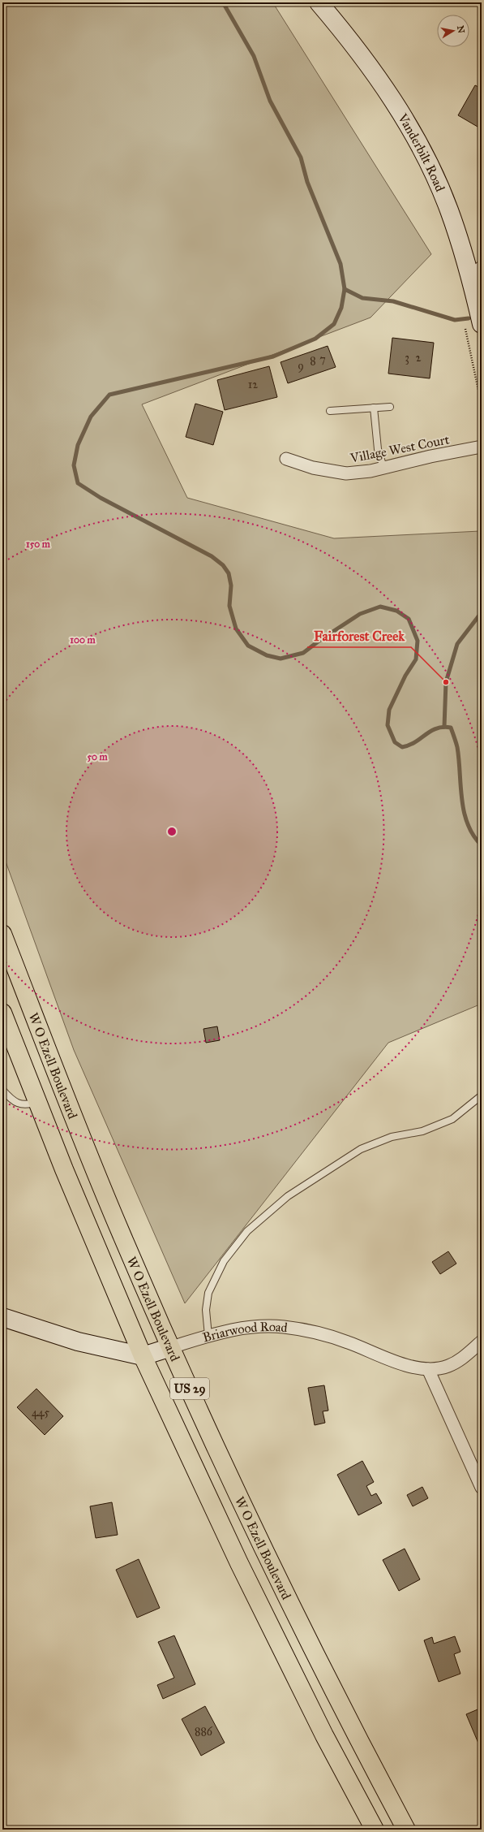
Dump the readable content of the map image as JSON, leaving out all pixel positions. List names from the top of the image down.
{
  "streets": {
    "main road": ["W O Ezell Boulevard", "US 29"],
    "street": ["Vanderbilt Road", "Village West Court", "Briarwood Road"]
  },
  "crossings": [
    ["W O Ezell Boulevard", "Briarwood Road"],
    ["Briarwood Road", "US 29"]
  ],
  "places": ["Fairforest Creek"],
  "house_numbers": [
    "3",
    "2",
    "7",
    "8",
    "9",
    "12",
    "445",
    "886"
  ],
  "north": "right",
  "rings": ["150 m", "100 m", "50 m"]
}
